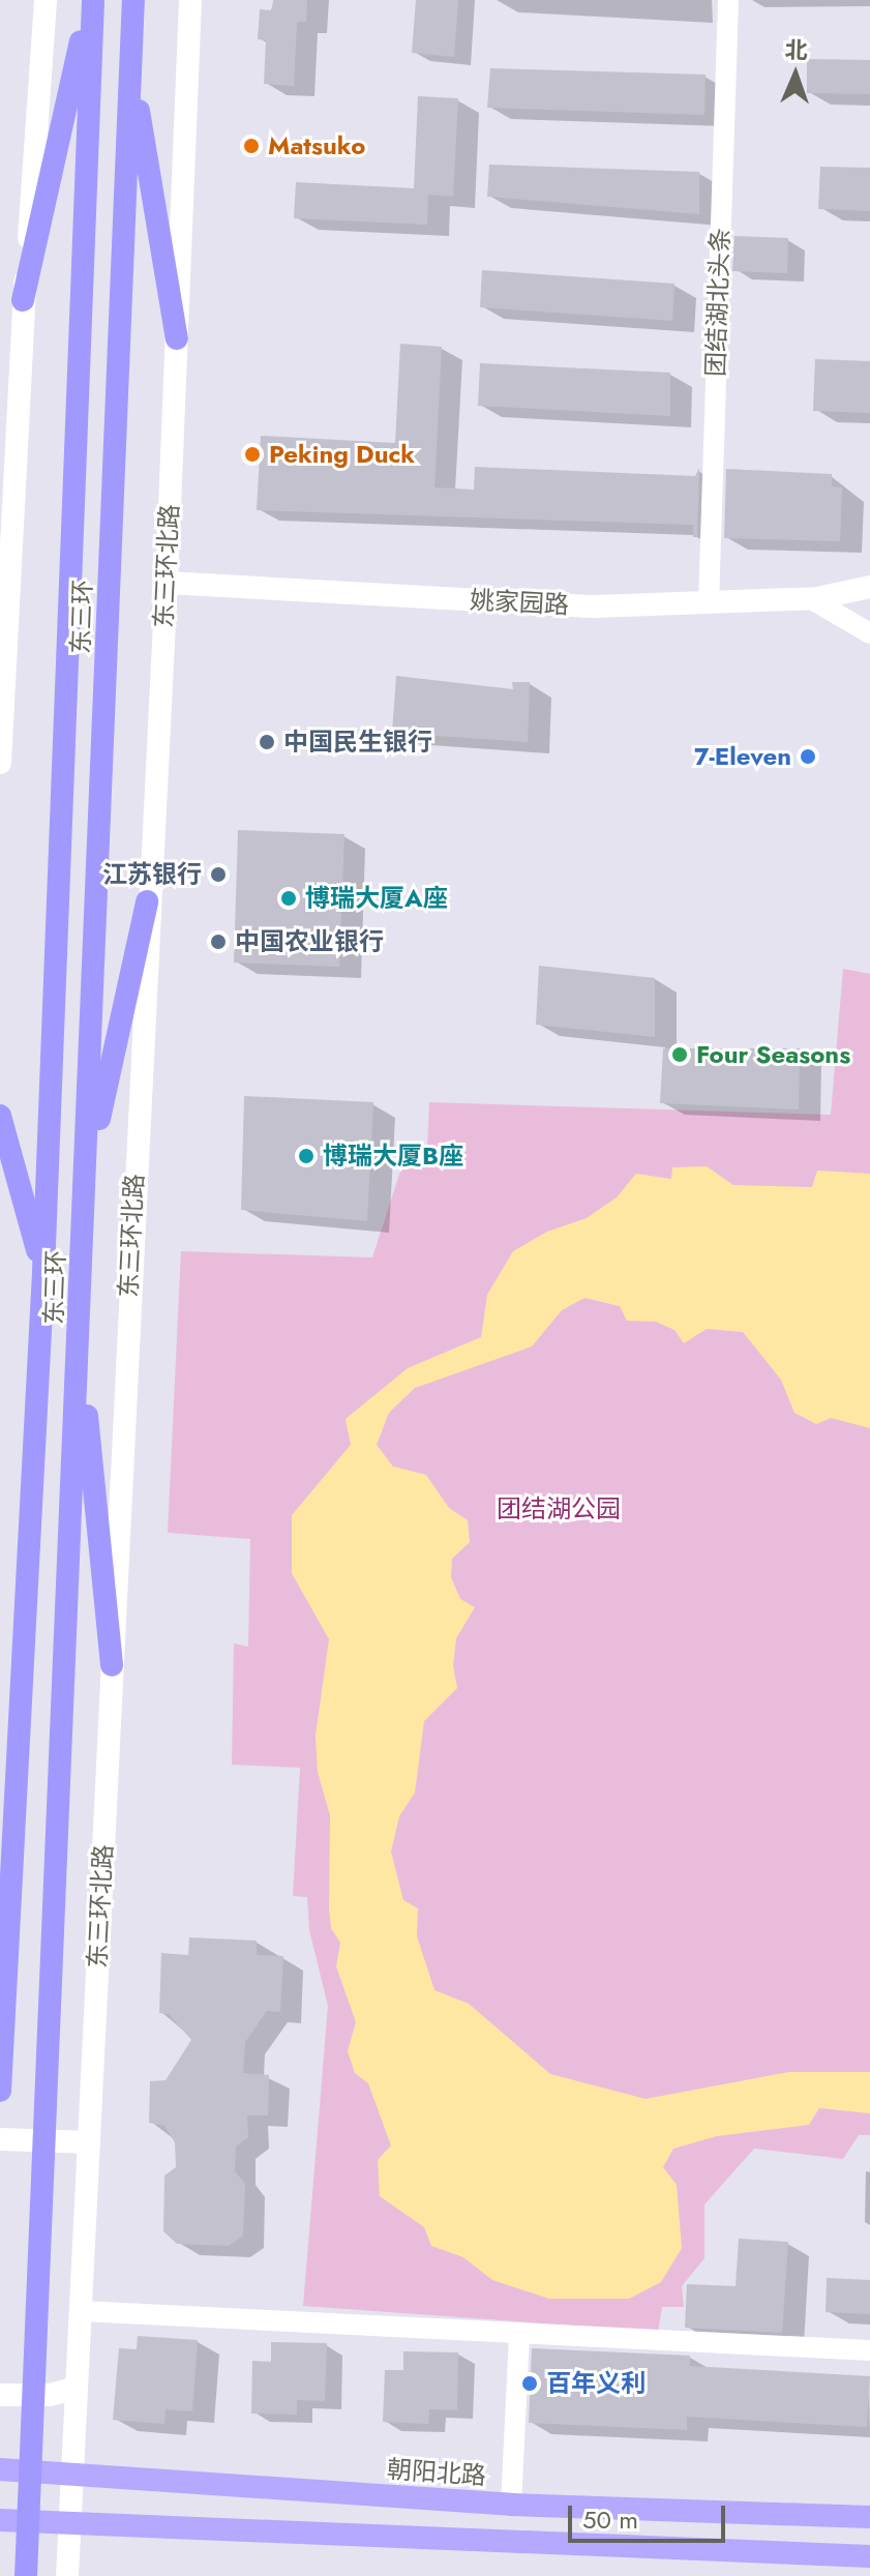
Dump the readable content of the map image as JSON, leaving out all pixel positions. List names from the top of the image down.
{
  "streets": {
    "highway": ["东三环"],
    "main road": ["朝阳北路"],
    "street": ["团结湖北头条", "东三环北路", "姚家园路"]
  },
  "crossings": [
    ["团结湖北头条", "姚家园路"],
    ["东三环北路", "姚家园路"],
    ["东三环北路", "朝阳北路"]
  ],
  "parks": ["团结湖公园"],
  "places": [
    "Matsuko",
    "Peking Duck",
    "中国民生银行",
    "7-Eleven",
    "江苏银行",
    "博瑞大厦A座",
    "中国农业银行",
    "Four Seasons",
    "博瑞大厦B座",
    "百年义利"
  ],
  "scale_bar": "50 m",
  "north": "top"
}
